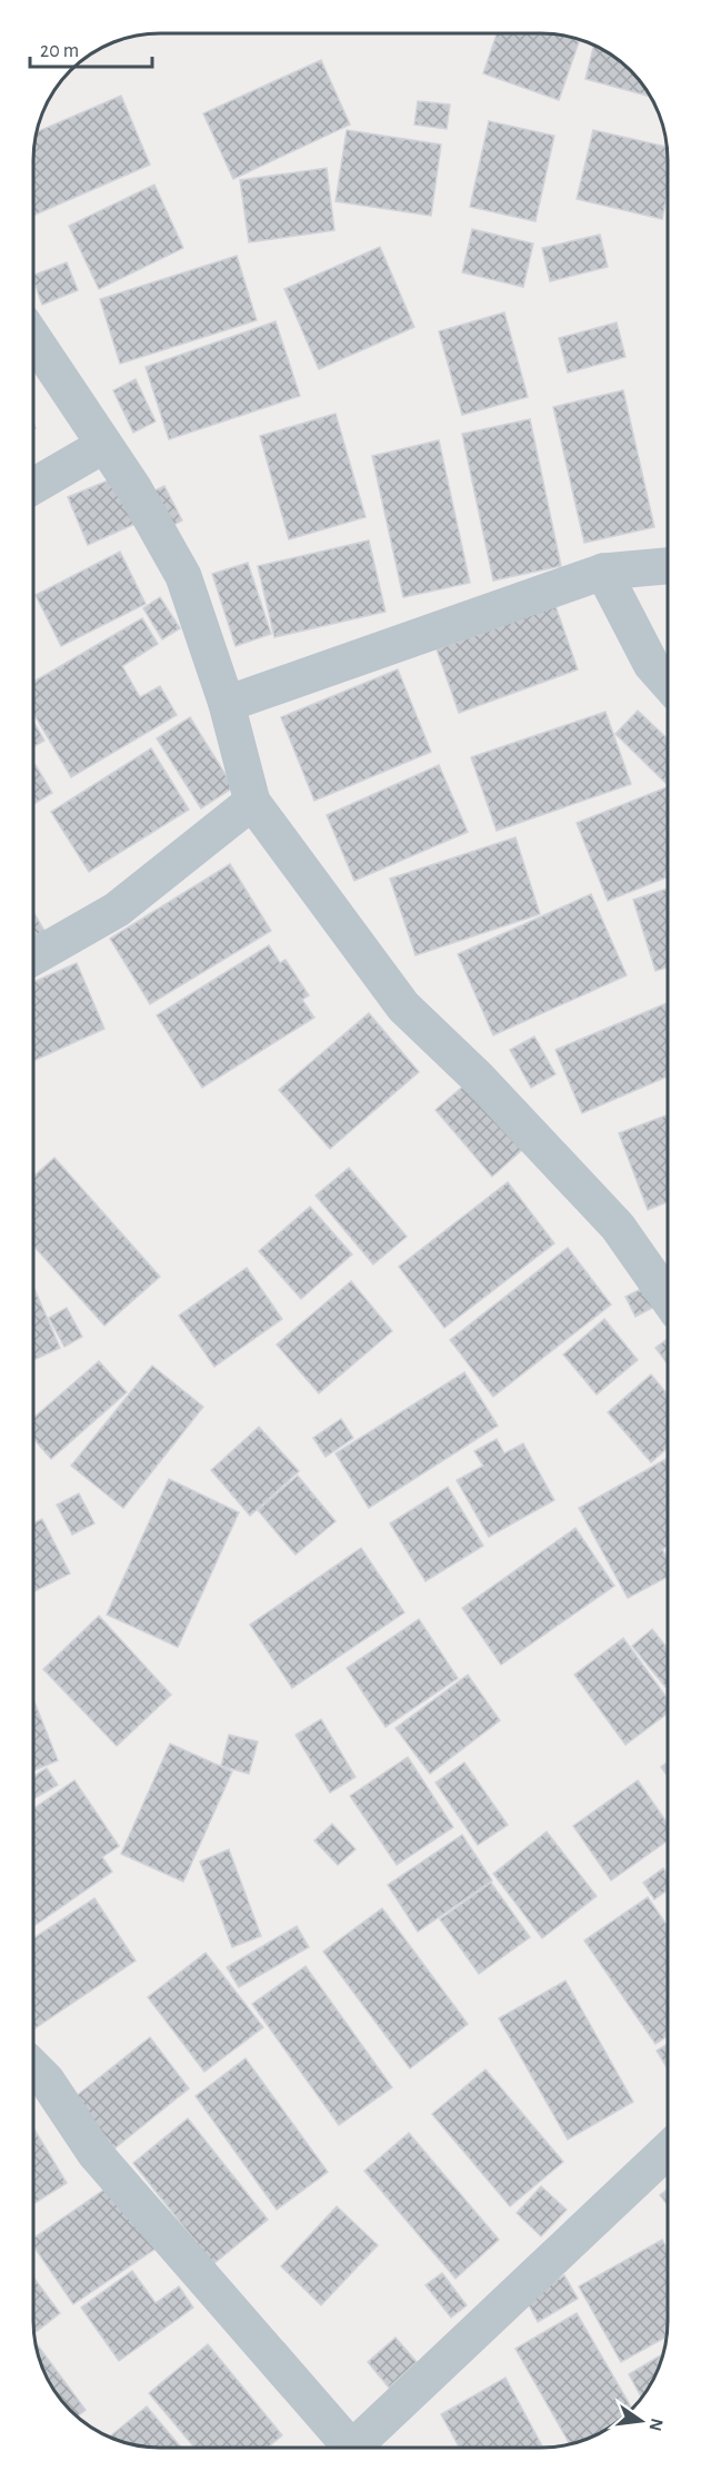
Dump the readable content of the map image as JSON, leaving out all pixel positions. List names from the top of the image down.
{
  "scale_bar": "20 m",
  "north": "right"
}
